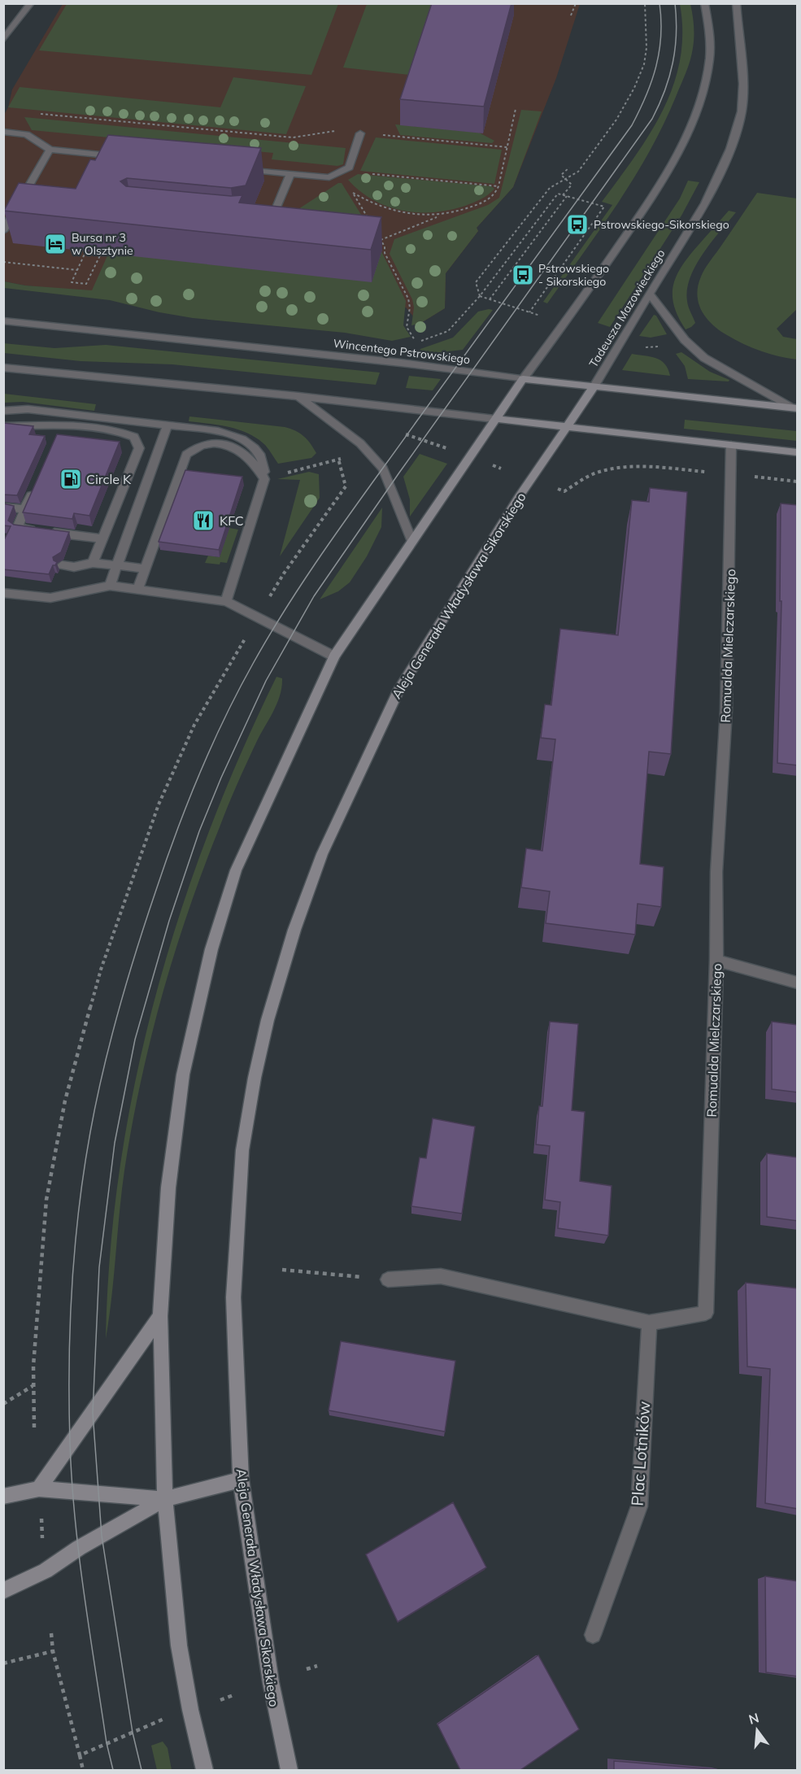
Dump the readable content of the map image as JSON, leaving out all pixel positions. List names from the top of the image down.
{
  "streets": {
    "main road": ["Tadeusza Mazowieckiego", "Wincentego Pstrowskiego", "Aleja Generała Władysława Sikorskiego"],
    "street": ["Romualda Mielczarskiego", "Plac Lotników"]
  },
  "crossings": [
    ["Tadeusza Mazowieckiego", "Wincentego Pstrowskiego"],
    ["Tadeusza Mazowieckiego", "Aleja Generała Władysława Sikorskiego"],
    ["Romualda Mielczarskiego", "Plac Lotników"]
  ],
  "places": {
    "bus stop": ["Pstrowskiego-Sikorskiego", "Pstrowskiego - Sikorskiego"],
    "hotel": ["Bursa nr 3 w Olsztynie"],
    "fuel station": ["Circle K"],
    "restaurant": ["KFC"]
  },
  "north": "top"
}
